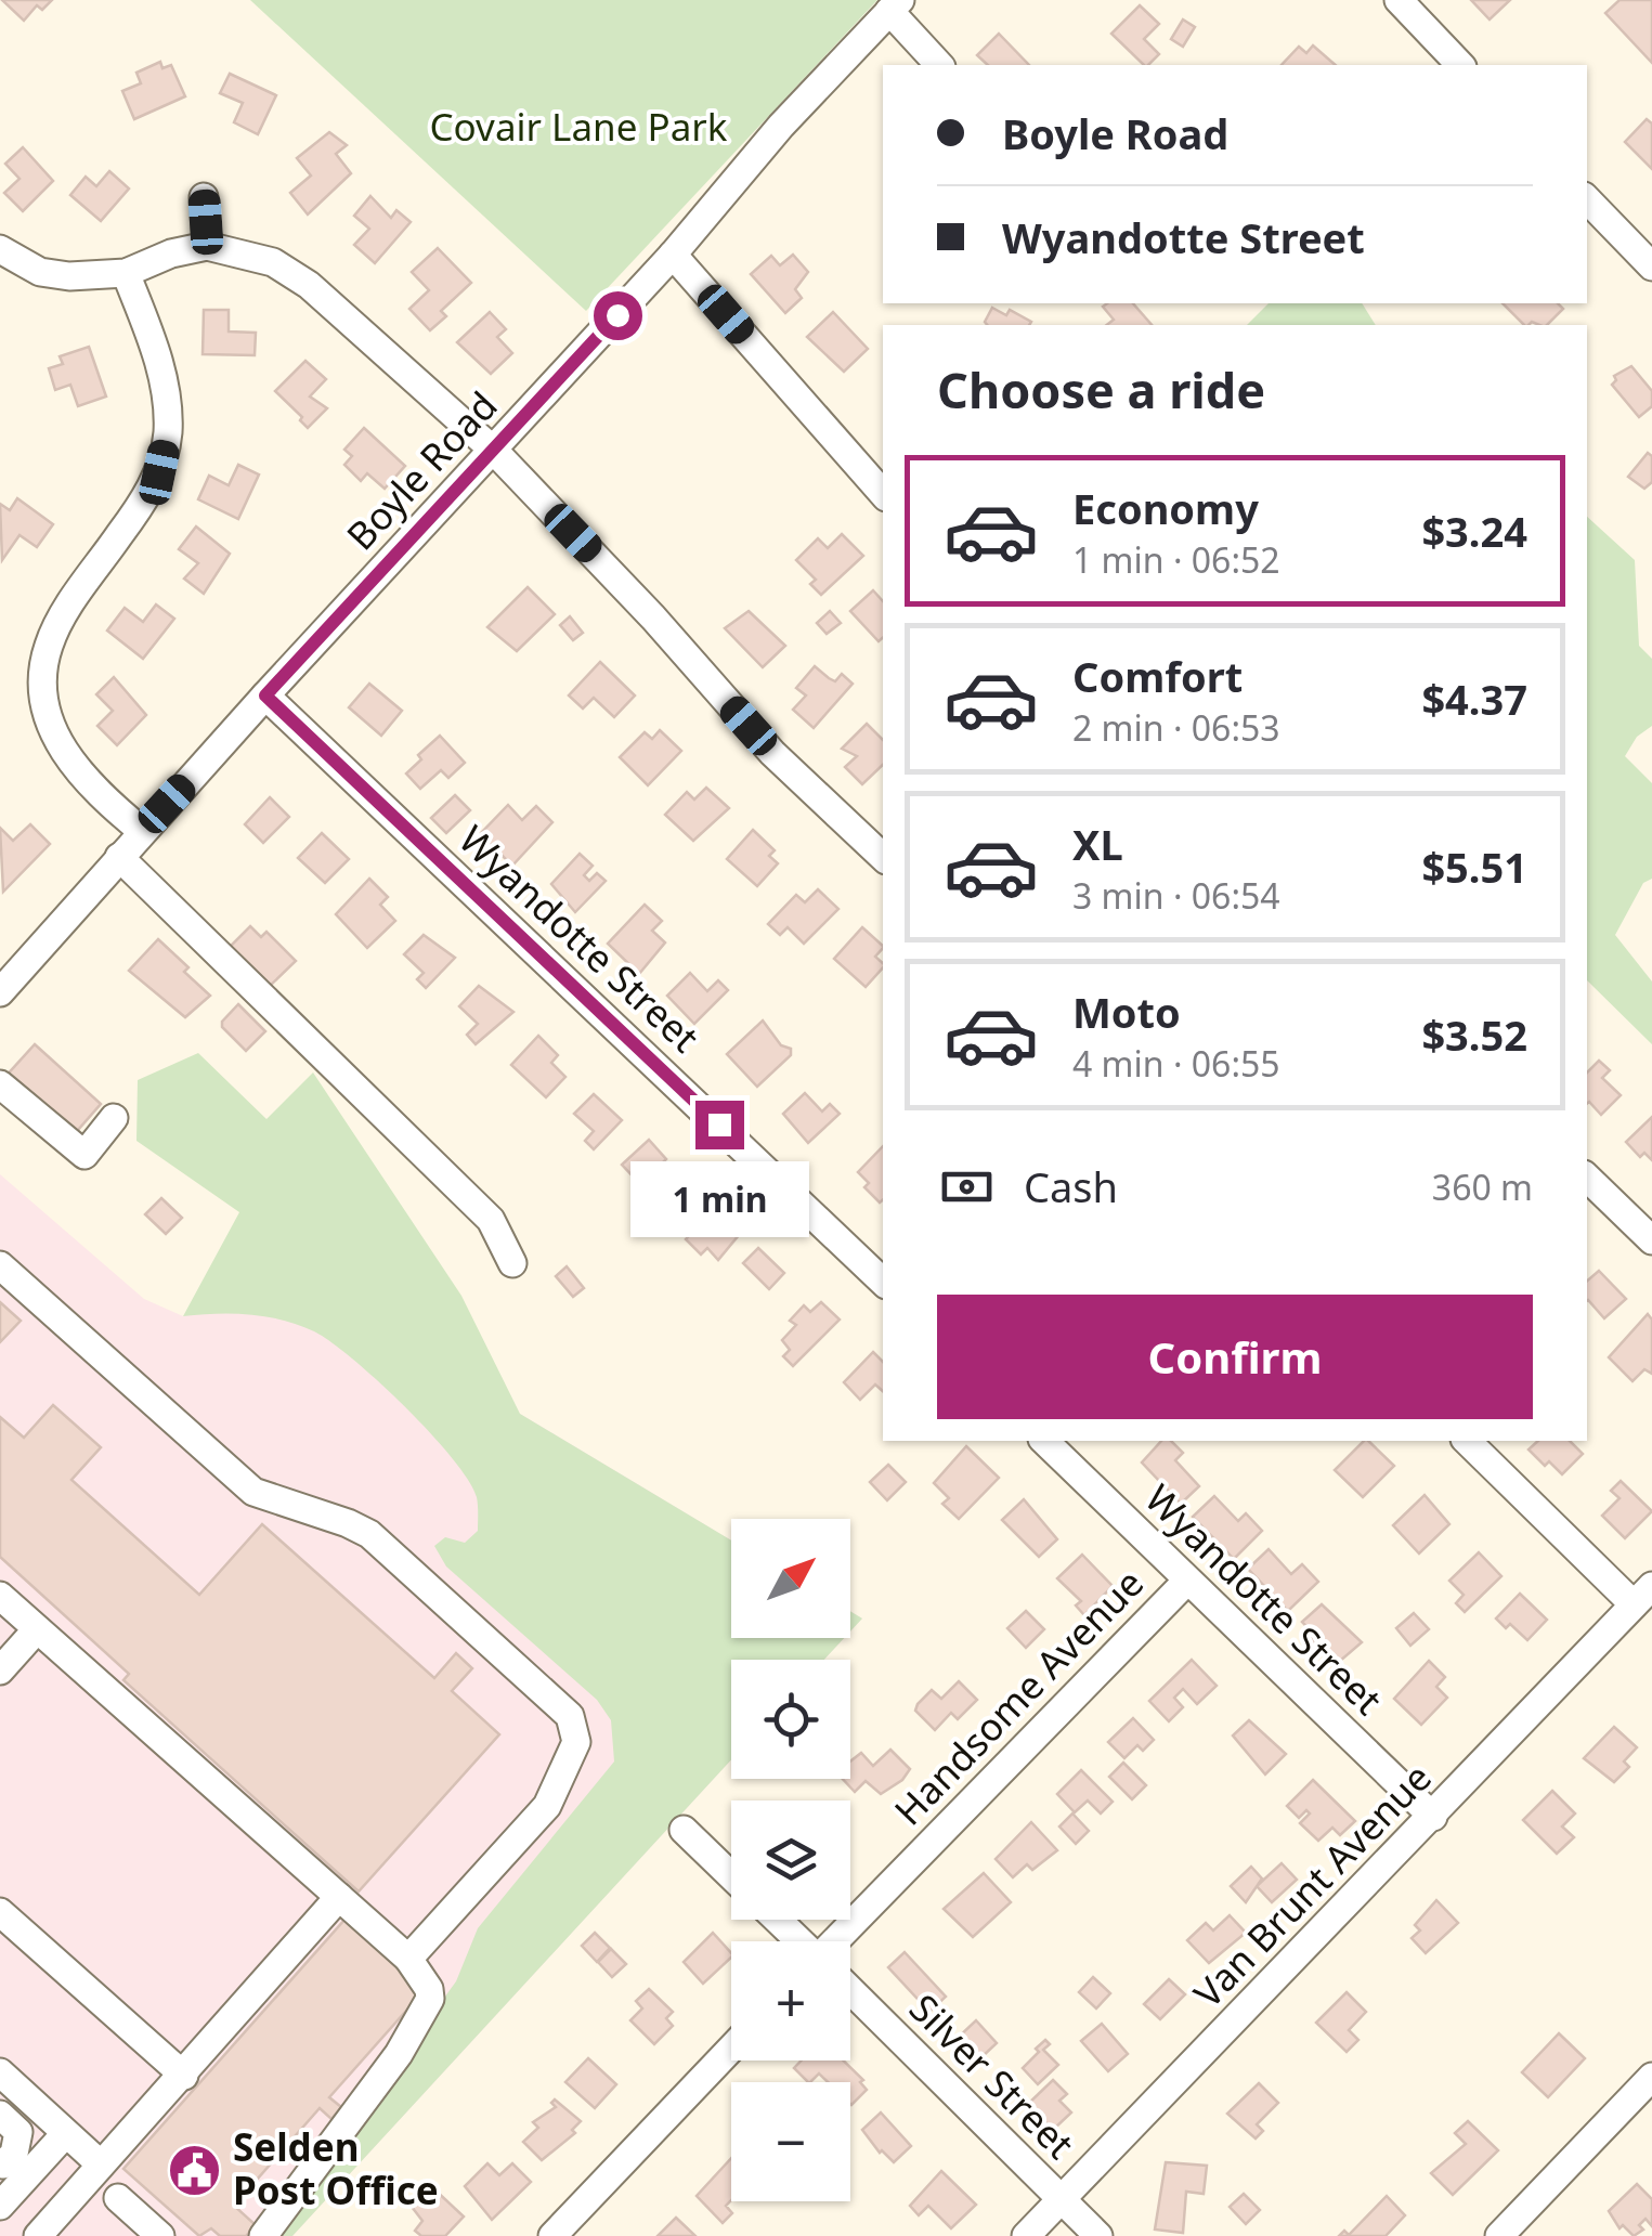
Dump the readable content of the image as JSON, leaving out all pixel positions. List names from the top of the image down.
{
  "streets": {
    "street": [
      "Boyle Road",
      "Wyandotte Street",
      "Handsome Avenue",
      "Van Brunt Avenue",
      "Silver Street"
    ]
  },
  "crossings": [
    ["Boyle Road", "Wyandotte Street"],
    ["Wyandotte Street", "Handsome Avenue"],
    ["Wyandotte Street", "Van Brunt Avenue"],
    ["Van Brunt Avenue", "Silver Street"]
  ],
  "parks": ["Covair Lane Park"],
  "places": {
    "public building": ["Selden Post Office"]
  },
  "north": "top right",
  "page": {
    "banner": ["Boyle Road", "Wyandotte Street"],
    "heading": "Choose a ride",
    "list": [
      {
        "name": "Economy",
        "note": "1 min · 06:52",
        "value": "$3.24"
      },
      {
        "name": "Comfort",
        "note": "2 min · 06:53",
        "value": "$4.37"
      },
      {
        "name": "XL",
        "note": "3 min · 06:54",
        "value": "$5.51"
      },
      {
        "name": "Moto",
        "note": "4 min · 06:55",
        "value": "$3.52"
      }
    ],
    "pay": ["Cash", "360 m"],
    "bubble": "1 min",
    "buttons": "Confirm",
    "map_buttons": ["+", "−"]
  }
}
